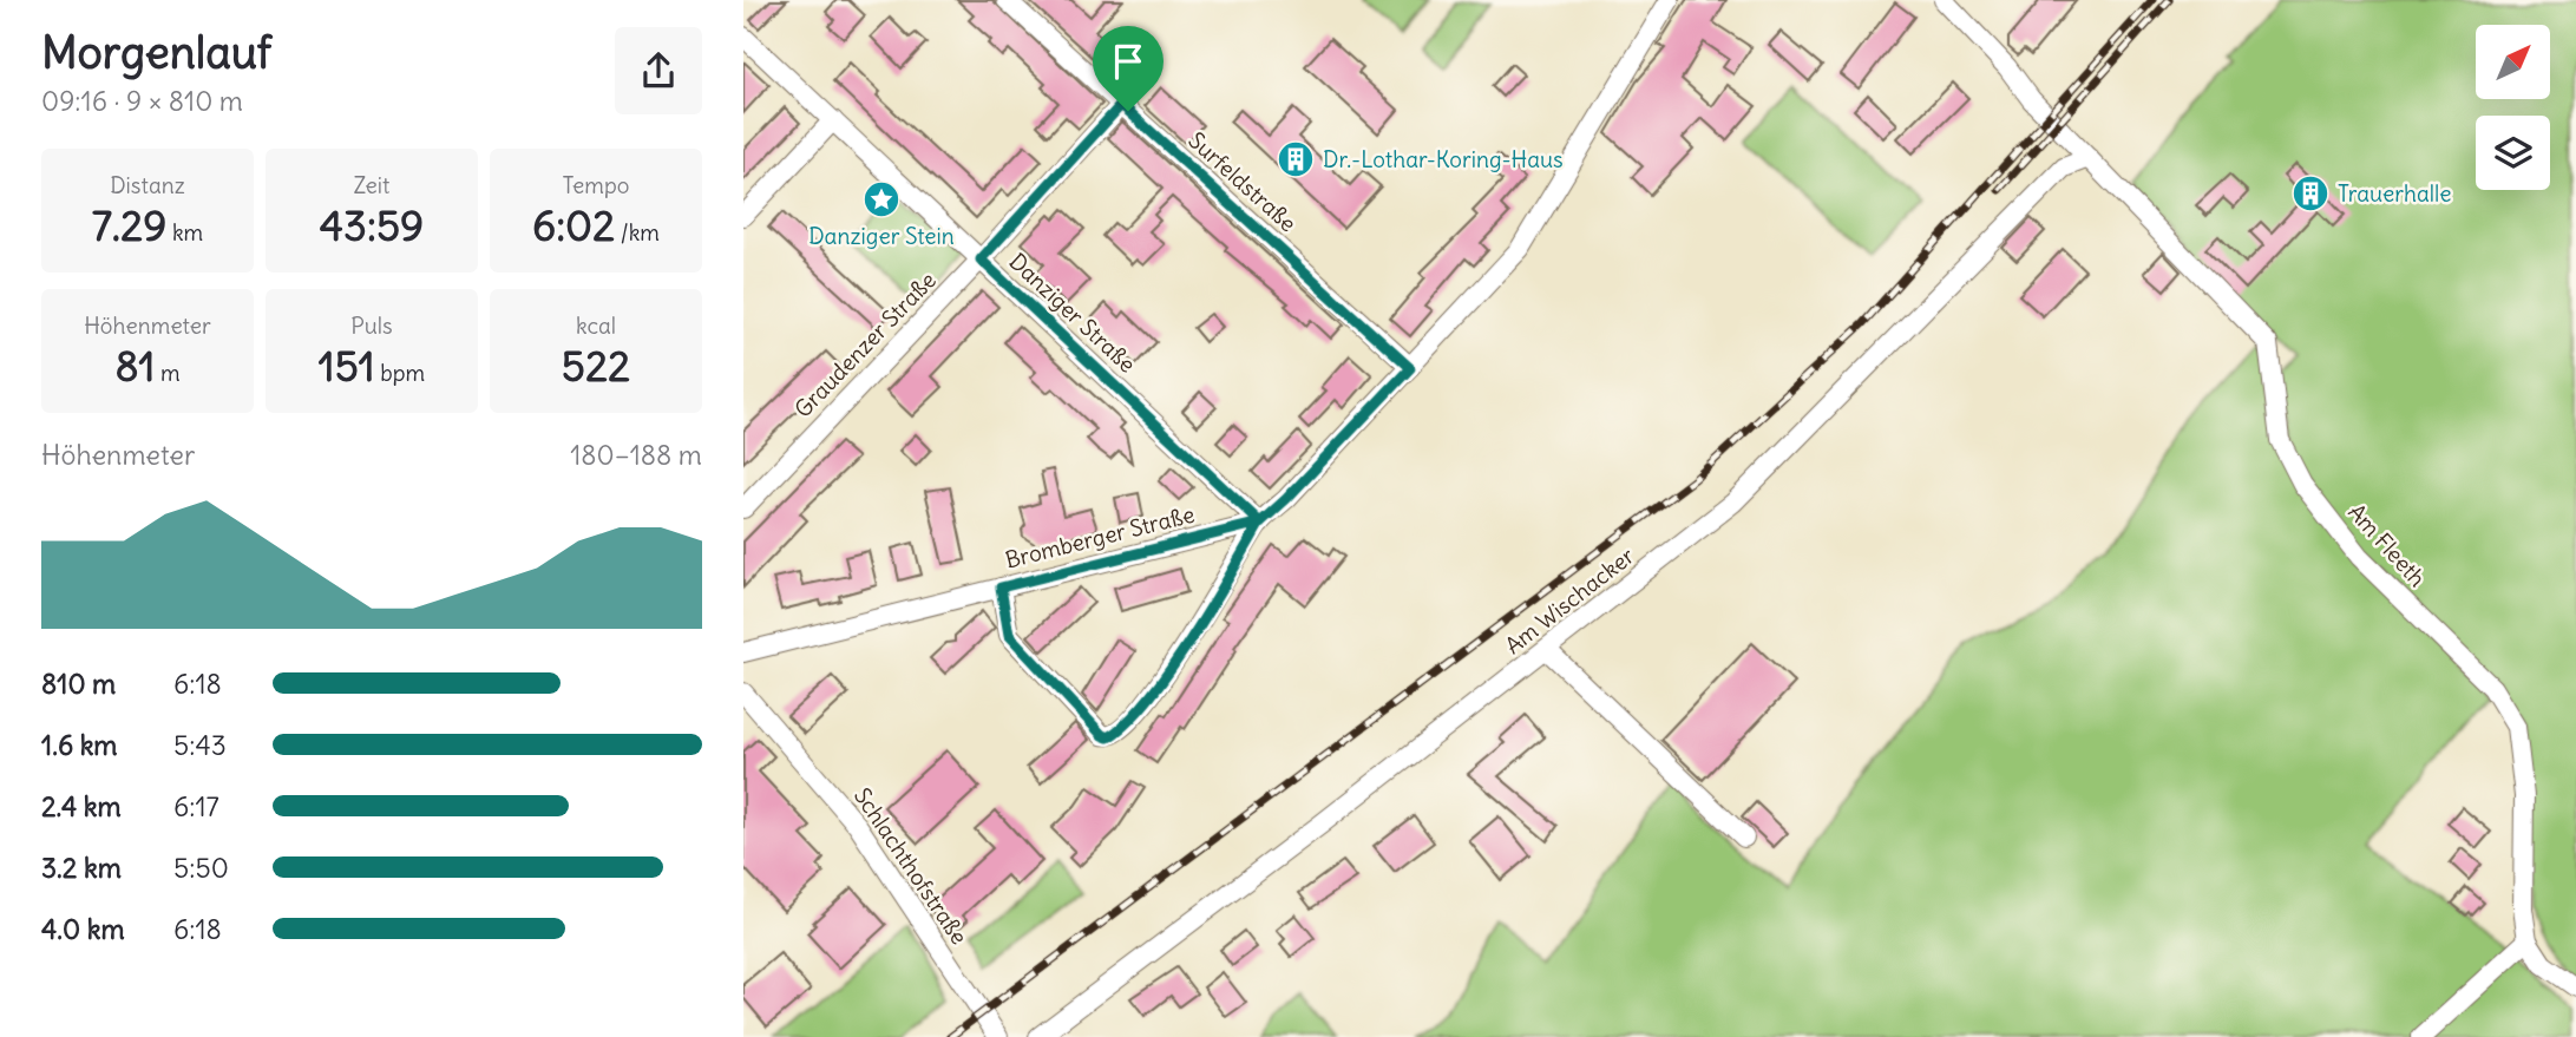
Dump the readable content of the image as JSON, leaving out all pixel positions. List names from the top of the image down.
{
  "streets": {
    "street": [
      "Surfeldstraße",
      "Danziger Straße",
      "Graudenzer Straße",
      "Bromberger Straße",
      "Am Fleeth",
      "Am Wischacker",
      "Schlachthofstraße"
    ]
  },
  "crossings": [
    ["Surfeldstraße", "Graudenzer Straße"],
    ["Danziger Straße", "Graudenzer Straße"],
    ["Danziger Straße", "Bromberger Straße"],
    ["Am Fleeth", "Am Wischacker"]
  ],
  "places": {
    "building": ["Dr.-Lothar-Koring-Haus", "Trauerhalle"],
    "place": ["Danziger Stein"]
  },
  "north": "top right",
  "page": {
    "heading": ["Morgenlauf", "09:16 · 9 × 810 m"],
    "stats": [
      ["Distanz", "7.29 km"],
      ["Zeit", "43:59"],
      ["Tempo", "6:02 /km"],
      ["Höhenmeter", "81 m"],
      ["Puls", "151 bpm"],
      ["kcal", "522"]
    ],
    "chart": ["Höhenmeter", "180–188 m"],
    "list": [
      {
        "name": "810 m",
        "note": "6:18"
      },
      {
        "name": "1.6 km",
        "note": "5:43"
      },
      {
        "name": "2.4 km",
        "note": "6:17"
      },
      {
        "name": "3.2 km",
        "note": "5:50"
      },
      {
        "name": "4.0 km",
        "note": "6:18"
      }
    ]
  }
}
